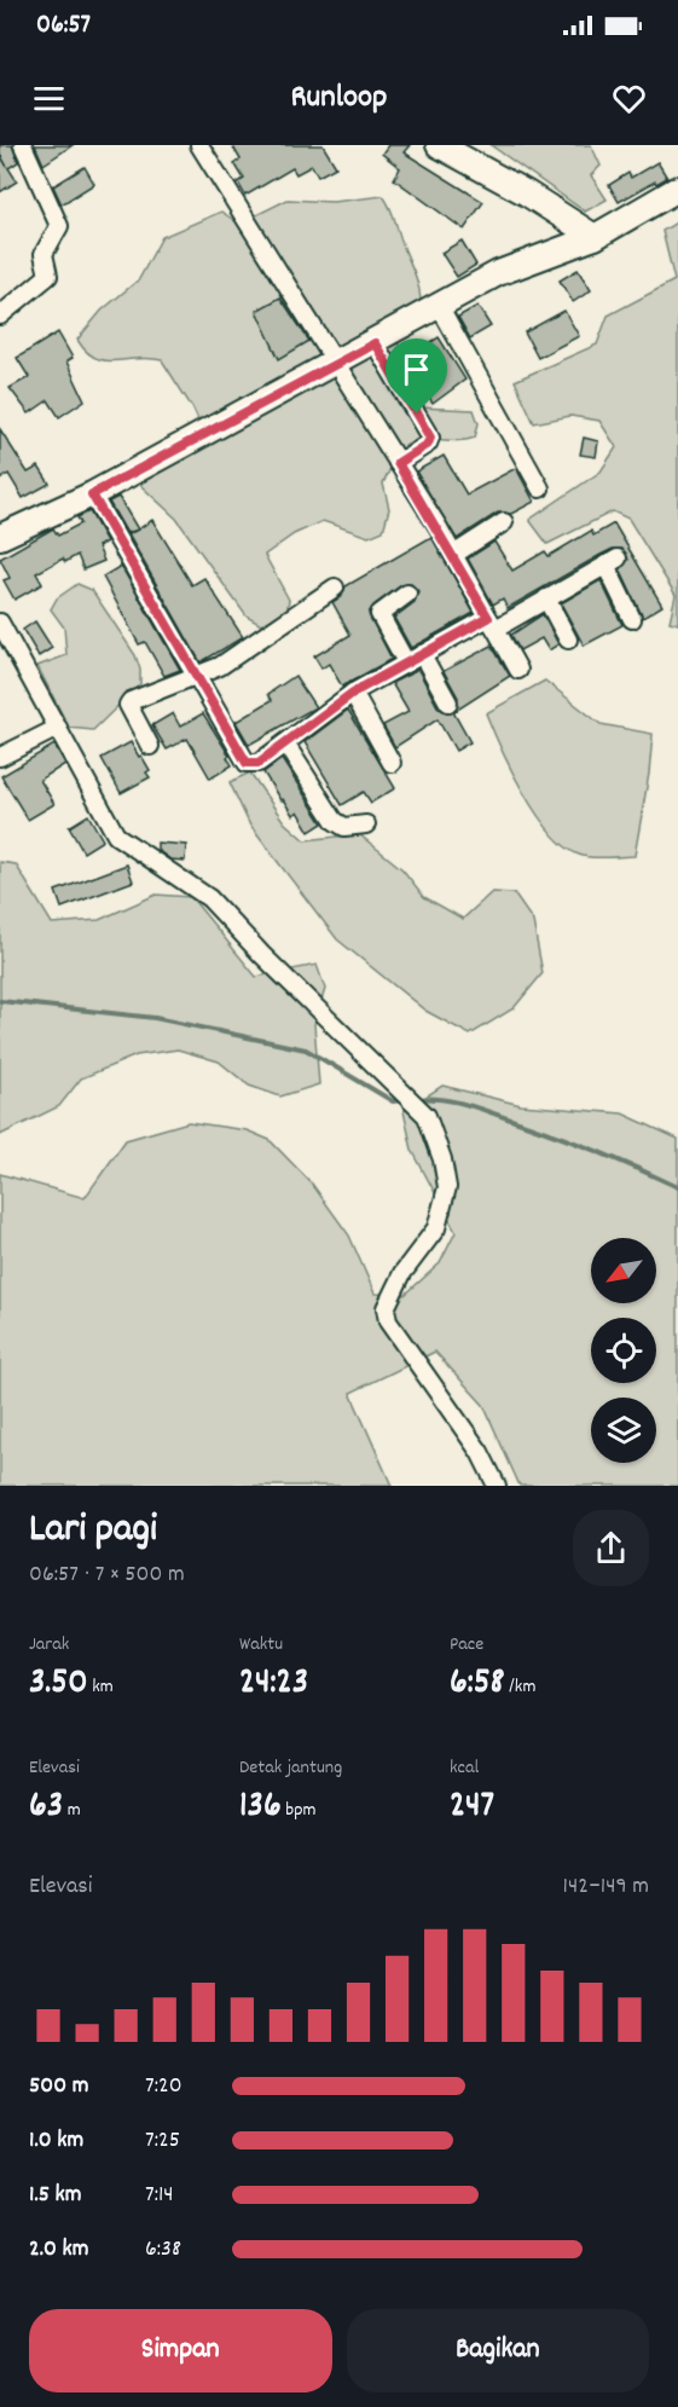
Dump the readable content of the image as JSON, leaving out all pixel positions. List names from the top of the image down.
{
  "north": "bottom left",
  "page": {
    "status": "06:57",
    "header": "Runloop",
    "heading": ["Lari pagi", "06:57 · 7 × 500 m"],
    "stats": [
      ["Jarak", "3.50 km"],
      ["Waktu", "24:23"],
      ["Pace", "6:58 /km"],
      ["Elevasi", "63 m"],
      ["Detak jantung", "136 bpm"],
      ["kcal", "247"]
    ],
    "chart": ["Elevasi", "142–149 m"],
    "list": [
      {
        "name": "500 m",
        "note": "7:20"
      },
      {
        "name": "1.0 km",
        "note": "7:25"
      },
      {
        "name": "1.5 km",
        "note": "7:14"
      },
      {
        "name": "2.0 km",
        "note": "6:38"
      }
    ],
    "buttons": ["Simpan", "Bagikan"]
  }
}
